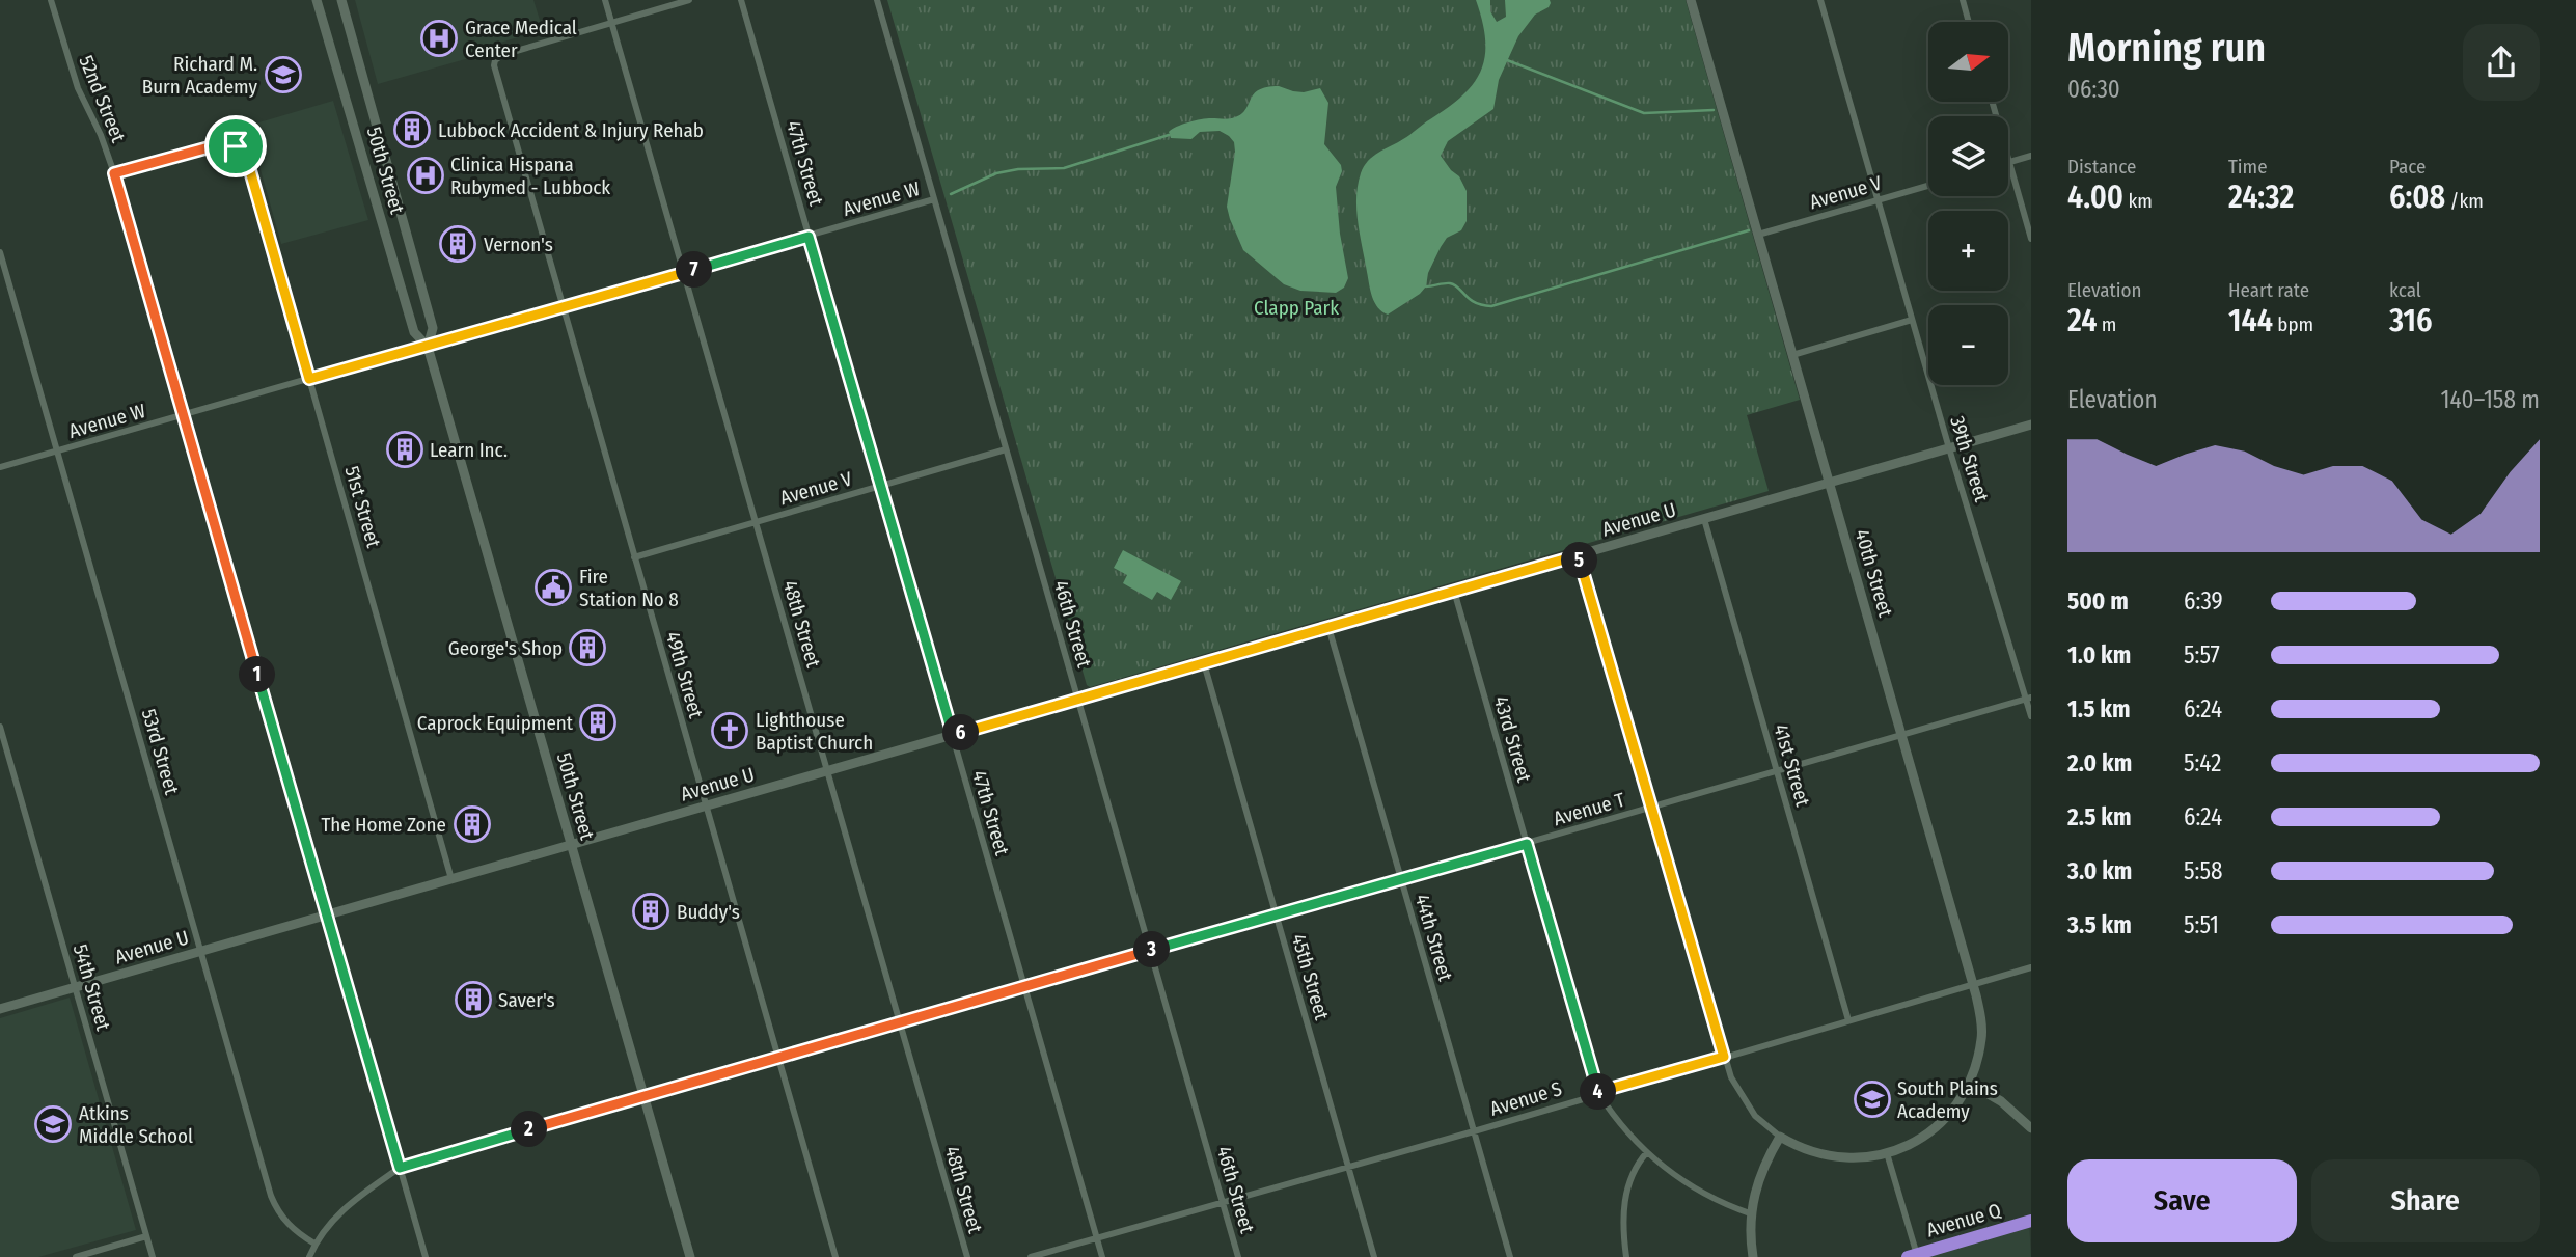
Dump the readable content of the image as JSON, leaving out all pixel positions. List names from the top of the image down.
{
  "streets": {
    "highway": ["Avenue Q"],
    "street": [
      "52nd Street",
      "47th Street",
      "50th Street",
      "Avenue V",
      "Avenue W",
      "39th Street",
      "51st Street",
      "Avenue U",
      "40th Street",
      "48th Street",
      "46th Street",
      "49th Street",
      "43rd Street",
      "53rd Street",
      "41st Street",
      "Avenue T",
      "44th Street",
      "45th Street",
      "54th Street",
      "Avenue S"
    ]
  },
  "crossings": [
    ["52nd Street", "Avenue W"],
    ["52nd Street", "51st Street"],
    ["52nd Street", "Avenue U"],
    ["52nd Street", "Avenue T"],
    ["47th Street", "Avenue V"],
    ["47th Street", "Avenue W"],
    ["47th Street", "Avenue U"],
    ["47th Street", "Avenue T"],
    ["47th Street", "Avenue S"],
    ["50th Street", "Avenue W"],
    ["50th Street", "Avenue U"],
    ["50th Street", "Avenue T"],
    ["Avenue V", "39th Street"],
    ["Avenue V", "40th Street"],
    ["Avenue V", "48th Street"],
    ["Avenue V", "46th Street"],
    ["Avenue V", "49th Street"],
    ["Avenue W", "51st Street"],
    ["Avenue W", "48th Street"],
    ["Avenue W", "46th Street"],
    ["Avenue W", "49th Street"],
    ["Avenue W", "53rd Street"],
    ["39th Street", "Avenue U"],
    ["39th Street", "Avenue T"],
    ["51st Street", "Avenue U"],
    ["Avenue U", "40th Street"],
    ["Avenue U", "48th Street"],
    ["Avenue U", "46th Street"],
    ["Avenue U", "49th Street"],
    ["Avenue U", "43rd Street"],
    ["Avenue U", "53rd Street"],
    ["Avenue U", "41st Street"],
    ["Avenue U", "44th Street"],
    ["Avenue U", "45th Street"],
    ["Avenue U", "54th Street"],
    ["40th Street", "Avenue T"],
    ["40th Street", "Avenue S"],
    ["48th Street", "49th Street"],
    ["48th Street", "Avenue T"],
    ["46th Street", "Avenue T"],
    ["46th Street", "Avenue S"],
    ["49th Street", "Avenue T"],
    ["43rd Street", "Avenue T"],
    ["43rd Street", "Avenue S"],
    ["53rd Street", "Avenue T"],
    ["41st Street", "Avenue T"],
    ["41st Street", "Avenue S"],
    ["Avenue T", "44th Street"],
    ["Avenue T", "45th Street"],
    ["44th Street", "Avenue S"],
    ["45th Street", "Avenue S"]
  ],
  "parks": ["Clapp Park"],
  "places": {
    "hospital": ["Grace Medical Center", "Clinica Hispana Rubymed - Lubbock"],
    "school or university": ["Richard M. Burn Academy", "South Plains Academy", "Atkins Middle School"],
    "building": [
      "Lubbock Accident & Injury Rehab",
      "Vernon's",
      "Learn Inc.",
      "George's Shop",
      "Caprock Equipment",
      "The Home Zone",
      "Buddy's",
      "Saver's"
    ],
    "public building": ["Fire Station No 8"],
    "church": ["Lighthouse Baptist Church"]
  },
  "north": "right",
  "page": {
    "heading": ["Morning run", "06:30"],
    "map_buttons": ["+", "−"],
    "stats": [
      ["Distance", "4.00 km"],
      ["Time", "24:32"],
      ["Pace", "6:08 /km"],
      ["Elevation", "24 m"],
      ["Heart rate", "144 bpm"],
      ["kcal", "316"]
    ],
    "pins": [
      "7",
      "5",
      "1",
      "6",
      "3",
      "4",
      "2"
    ],
    "chart": ["Elevation", "140–158 m"],
    "list": [
      {
        "name": "500 m",
        "note": "6:39"
      },
      {
        "name": "1.0 km",
        "note": "5:57"
      },
      {
        "name": "1.5 km",
        "note": "6:24"
      },
      {
        "name": "2.0 km",
        "note": "5:42"
      },
      {
        "name": "2.5 km",
        "note": "6:24"
      },
      {
        "name": "3.0 km",
        "note": "5:58"
      },
      {
        "name": "3.5 km",
        "note": "5:51"
      }
    ],
    "buttons": ["Save", "Share"]
  }
}
